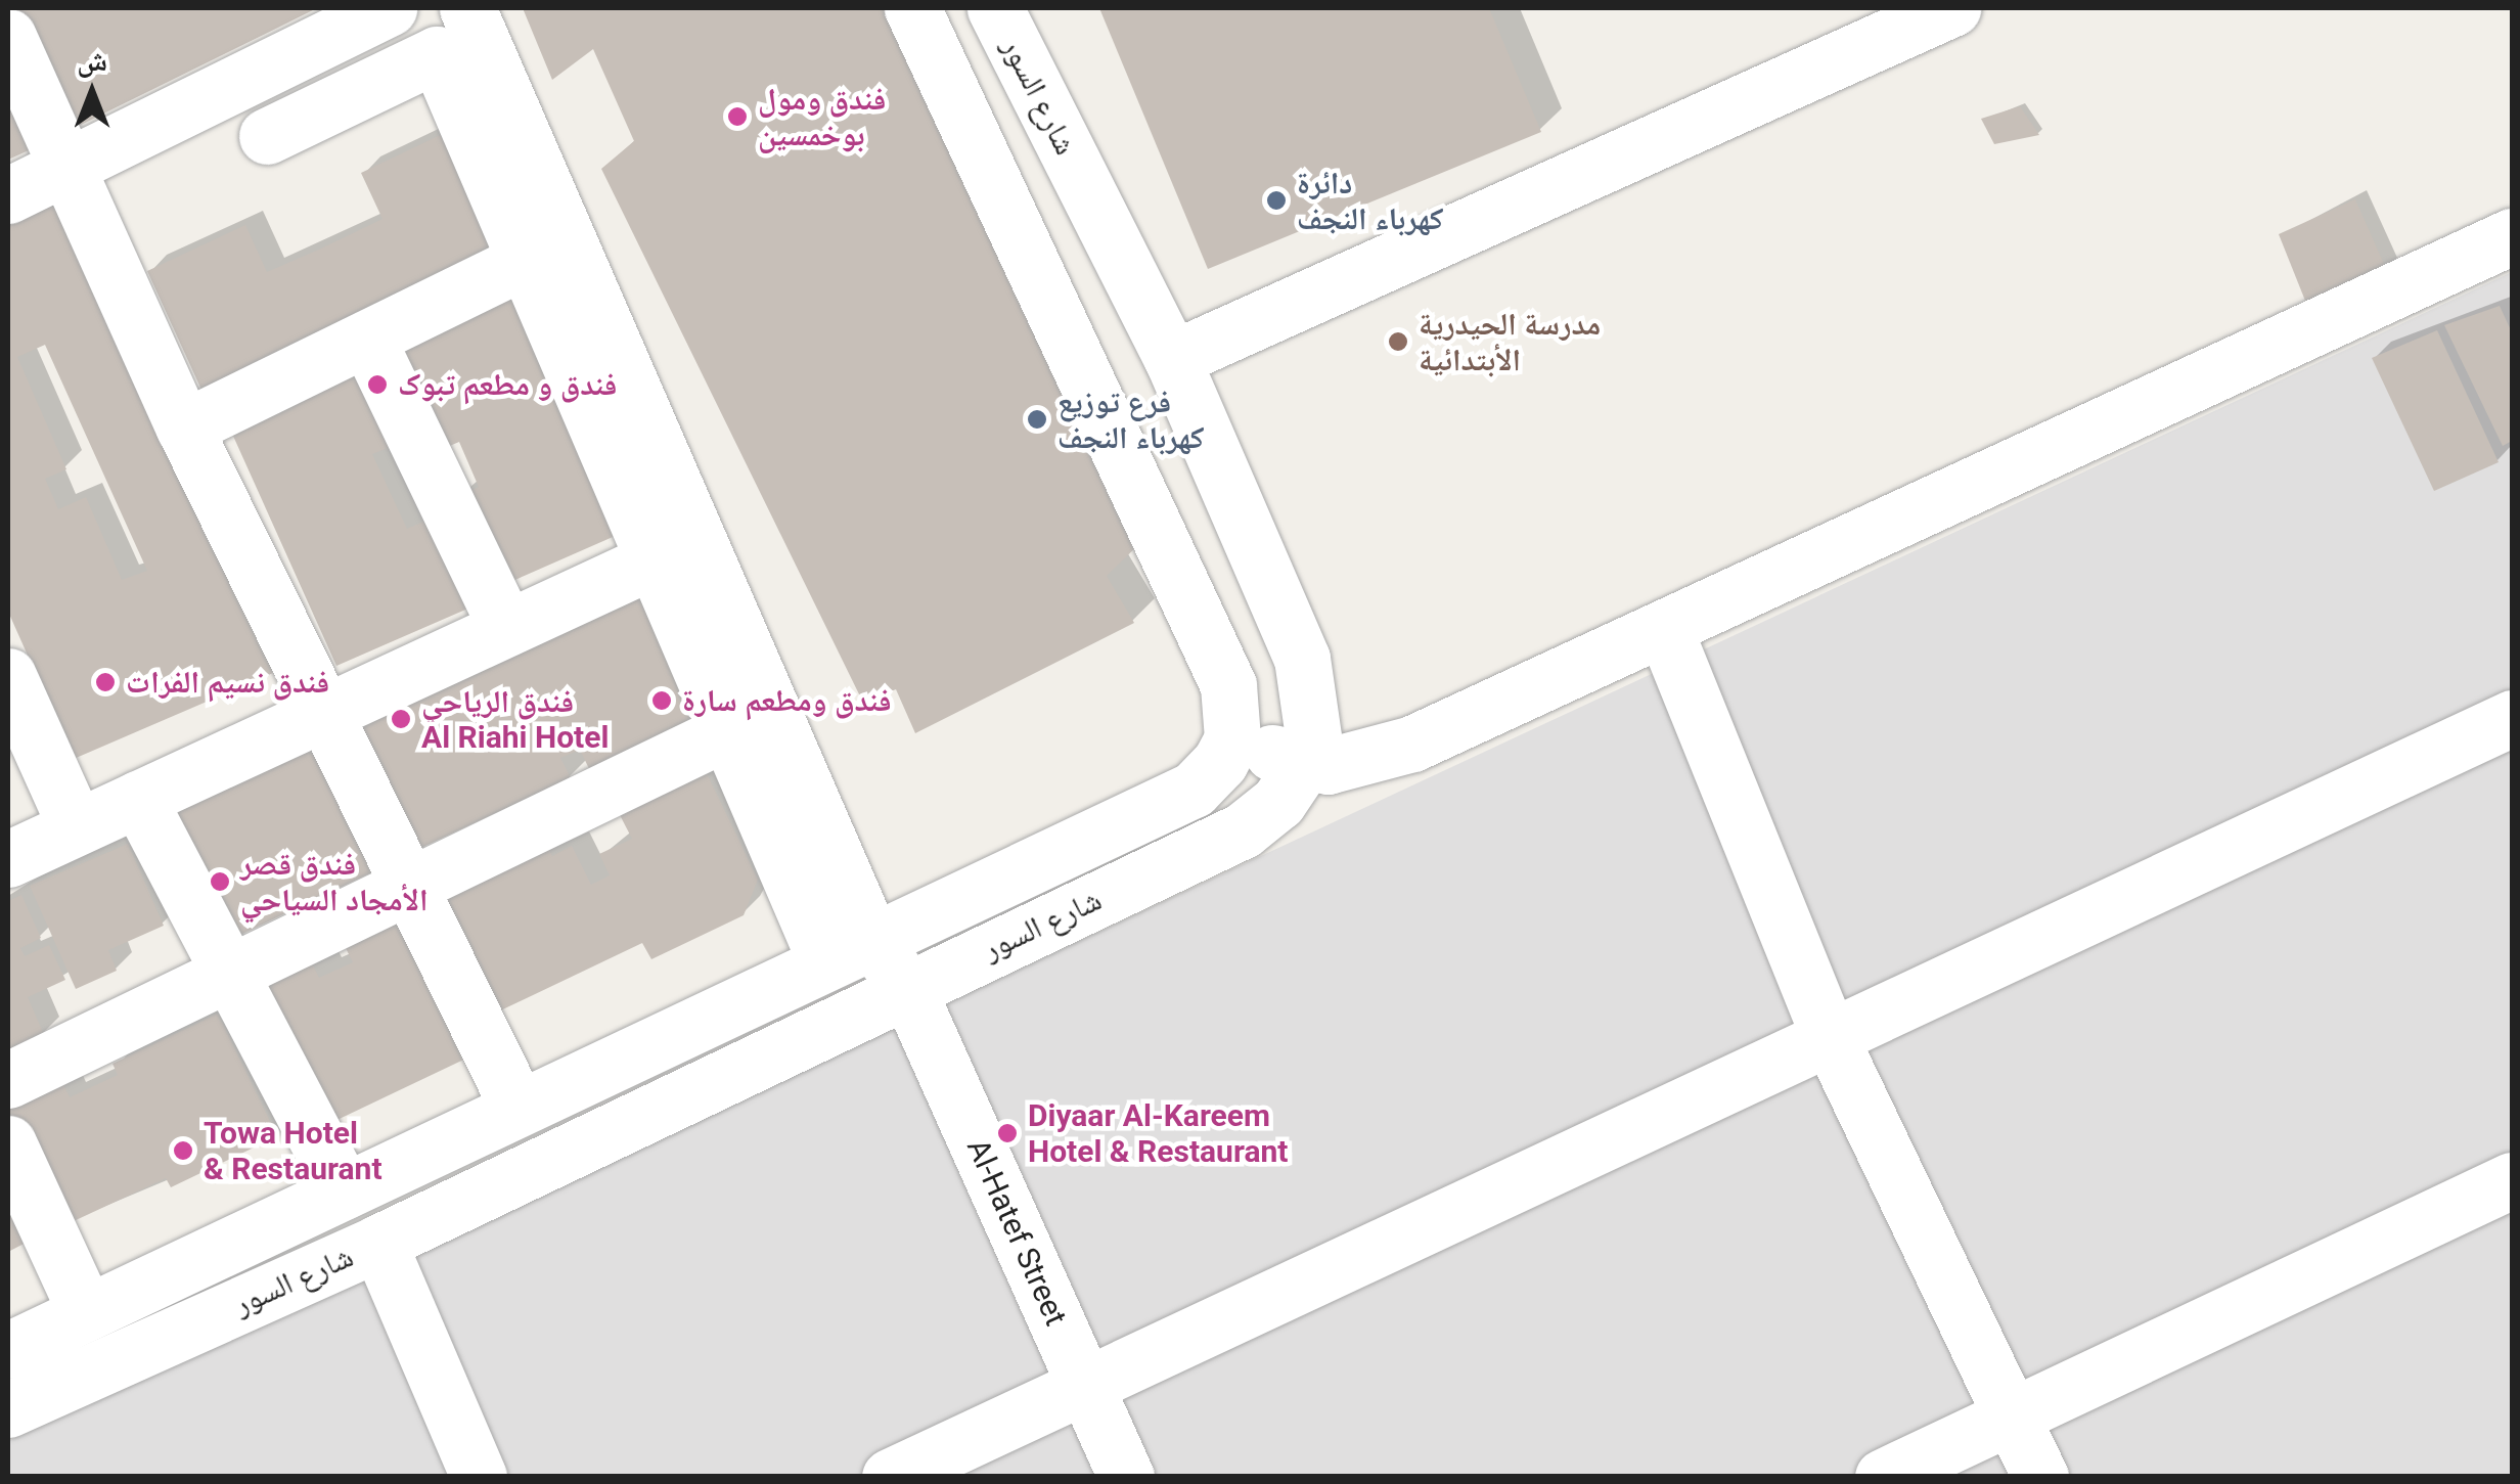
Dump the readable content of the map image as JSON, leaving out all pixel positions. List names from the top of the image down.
{
  "streets": {
    "street": ["شارع السور", "Al-Hatef Street"]
  },
  "crossings": [
    ["شارع السور", "Al-Hatef Street"]
  ],
  "places": [
    "فندق ومول بوخمسين",
    "دائرة كهرباء النجف",
    "مدرسة الحيدرية الأبتدائية",
    "فندق و مطعم تبوک",
    "فرع توزيع كهرباء النجف",
    "فندق نسيم الفرات",
    "فندق ومطعم سارة",
    "فندق الرياحي Al Riahi Hotel",
    "فندق قصر الأمجاد السياحي",
    "Diyaar Al-Kareem Hotel & Restaurant",
    "Towa Hotel & Restaurant"
  ],
  "north": "top"
}
